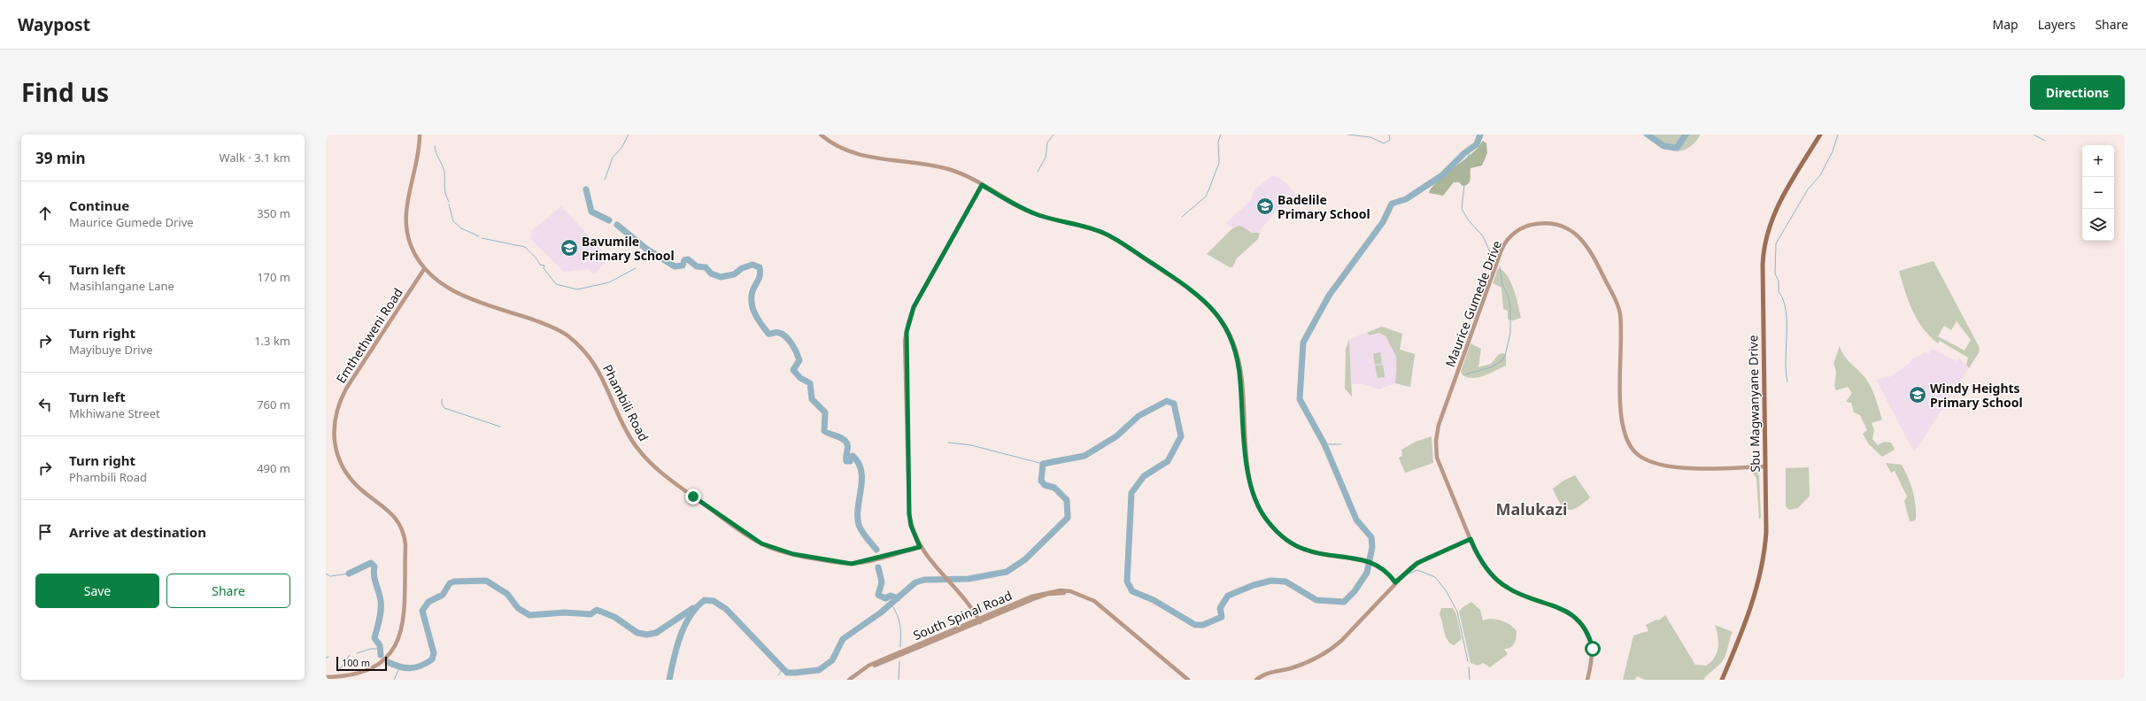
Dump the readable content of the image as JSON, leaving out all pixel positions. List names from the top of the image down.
{
  "streets": {
    "main road": ["Sbu Magwanyane Drive"],
    "street": [
      "Maurice Gumede Drive",
      "Emthethweni Road",
      "Phambili Road",
      "South Spinal Road"
    ]
  },
  "crossings": [
    ["Maurice Gumede Drive", "Sbu Magwanyane Drive"],
    ["Emthethweni Road", "Phambili Road"]
  ],
  "districts": ["Malukazi"],
  "places": {
    "school or university": ["Badelile Primary School", "Bavumile Primary School", "Windy Heights Primary School"]
  },
  "scale_bar": "100 m",
  "page": {
    "header": "Waypost",
    "nav": ["Map", "Layers", "Share"],
    "title": "Find us",
    "buttons": [
      "Directions",
      ["Save", "Share"]
    ],
    "heading": ["39 min", "Walk · 3.1 km"],
    "map_buttons": ["+", "−"],
    "list": [
      ["Continue", "Maurice Gumede Drive", "350 m"],
      ["Turn left", "Masihlangane Lane", "170 m"],
      ["Turn right", "Mayibuye Drive", "1.3 km"],
      ["Turn left", "Mkhiwane Street", "760 m"],
      ["Turn right", "Phambili Road", "490 m"],
      "Arrive at destination"
    ],
    "scale": "100 m"
  }
}
